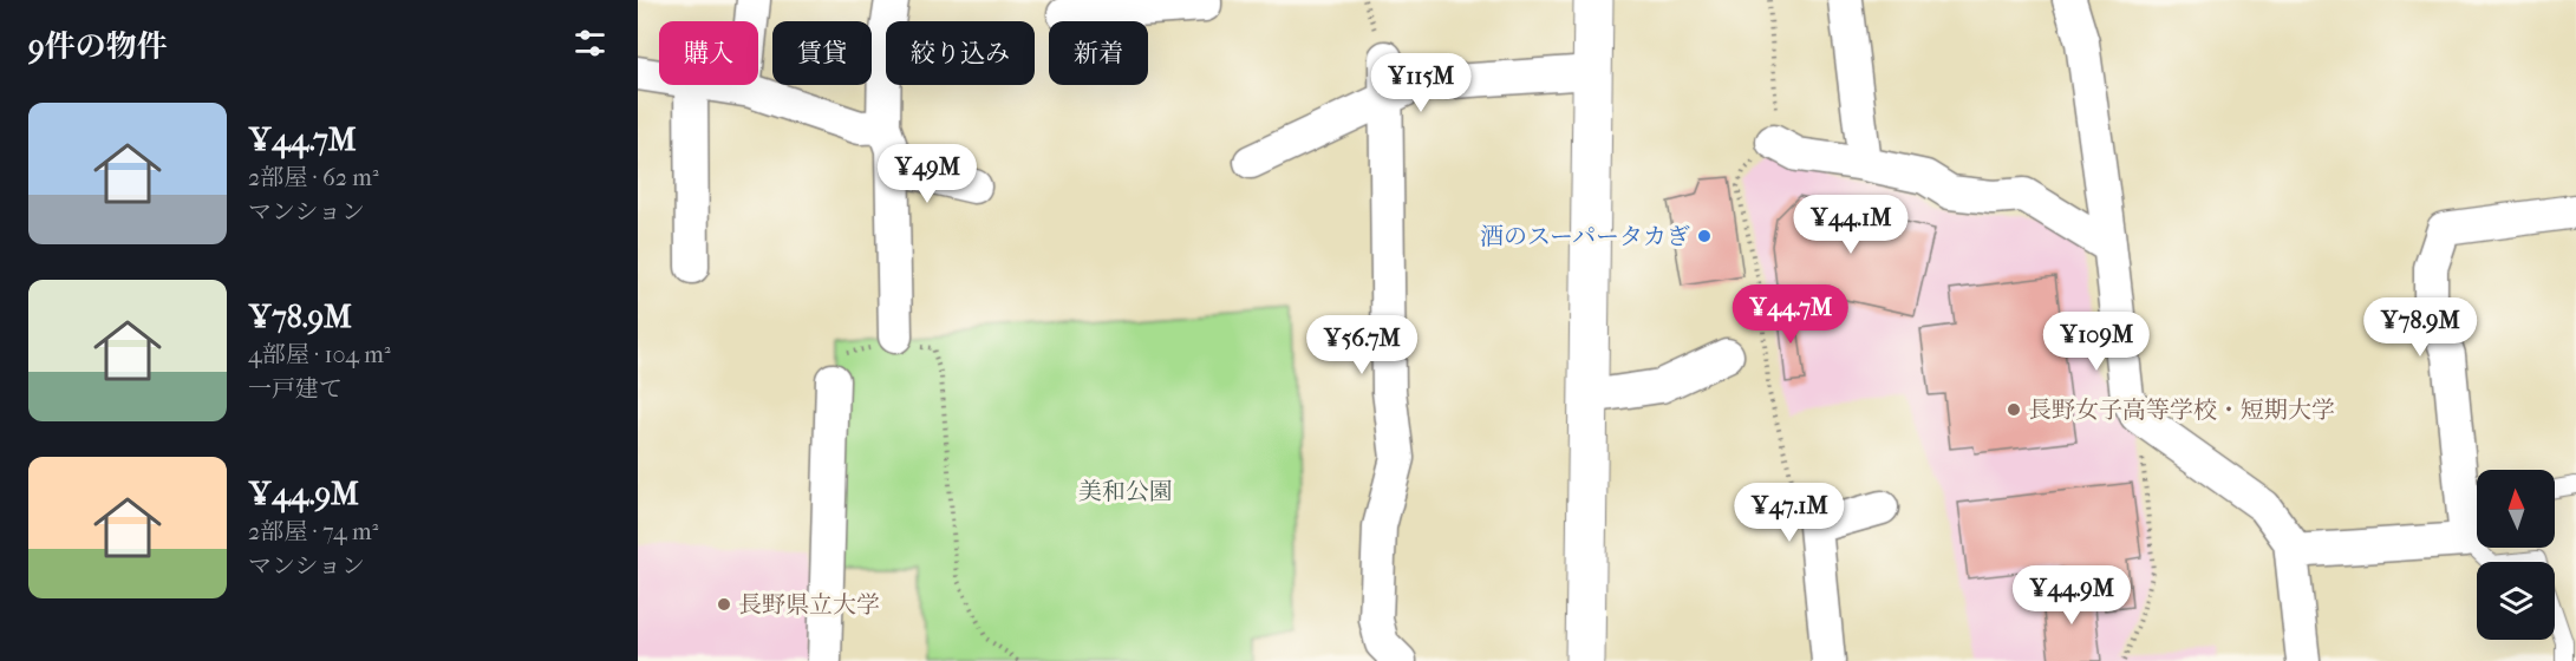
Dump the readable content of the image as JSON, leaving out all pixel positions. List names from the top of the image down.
{
  "parks": ["美和公園"],
  "places": ["酒のスーパータカぎ", "長野女子高等学校・短期大学", "長野県立大学"],
  "north": "top",
  "page": {
    "heading": "9件の物件",
    "chip": [
      "購入",
      "賃貸",
      "絞り込み",
      "新着"
    ],
    "price": [
      "¥115M",
      "¥49M",
      "¥44.1M",
      "¥44.7M",
      "¥78.9M",
      "¥109M",
      "¥56.7M",
      "¥47.1M",
      "¥44.9M"
    ],
    "list": [
      {
        "name": "¥44.7M",
        "note": "2部屋 · 62 m² · マンション"
      },
      {
        "name": "¥78.9M",
        "note": "4部屋 · 104 m² · 一戸建て"
      },
      {
        "name": "¥44.9M",
        "note": "2部屋 · 74 m² · マンション"
      }
    ]
  }
}
